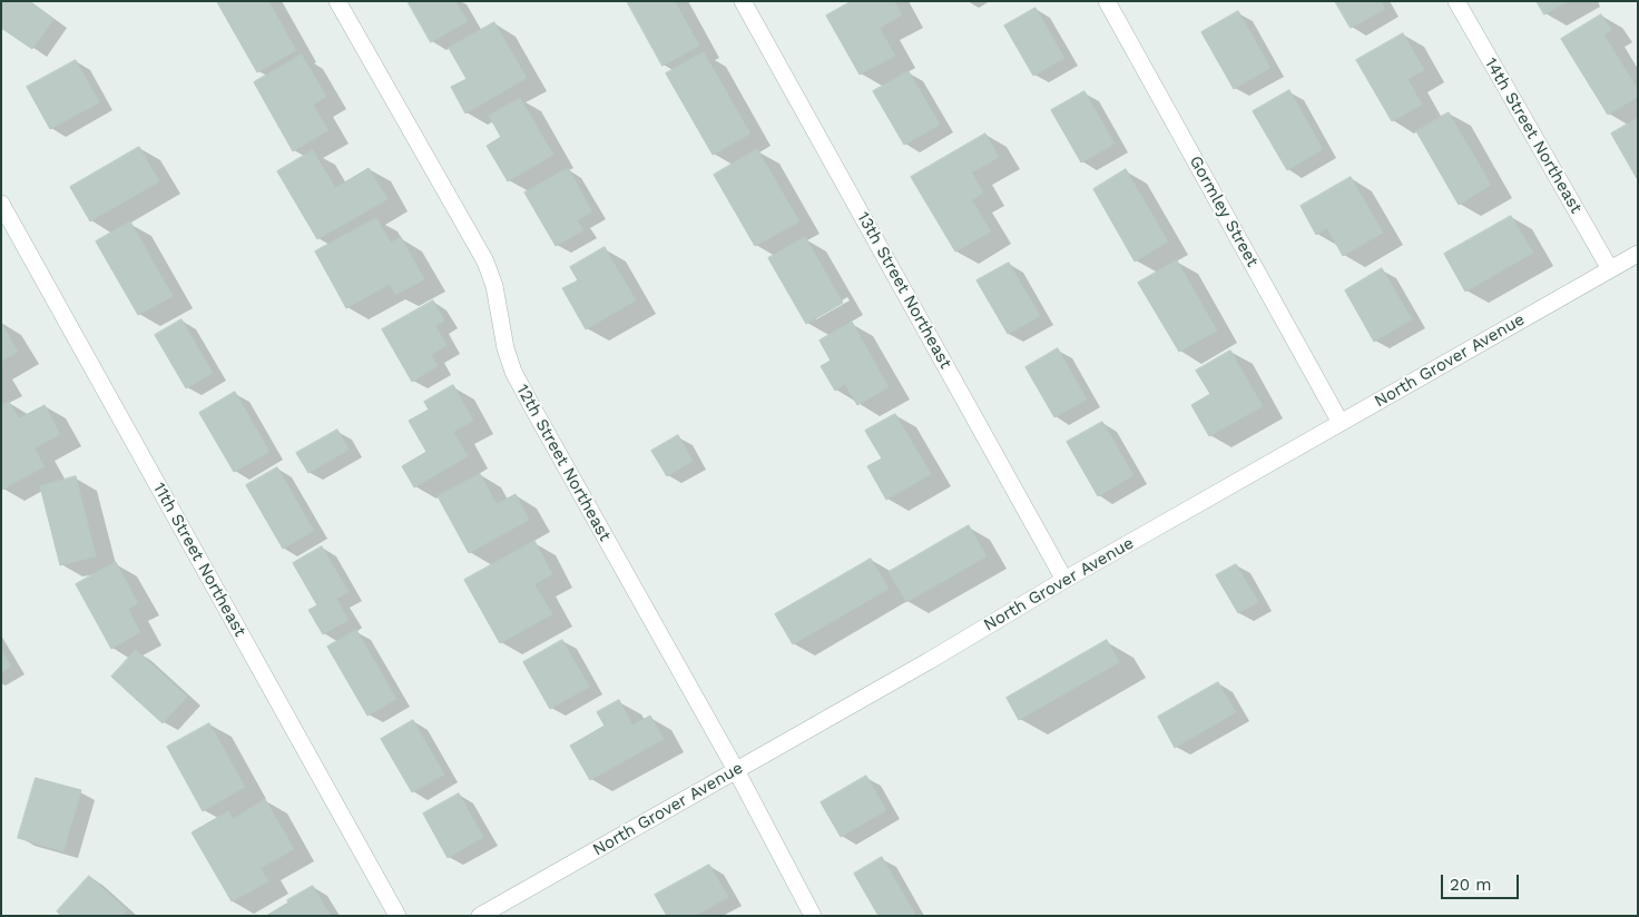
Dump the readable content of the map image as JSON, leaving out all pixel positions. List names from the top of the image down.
{
  "streets": {
    "street": [
      "14th Street Northeast",
      "Gormley Street",
      "13th Street Northeast",
      "North Grover Avenue",
      "12th Street Northeast",
      "11th Street Northeast"
    ]
  },
  "crossings": [
    ["14th Street Northeast", "North Grover Avenue"],
    ["Gormley Street", "North Grover Avenue"],
    ["13th Street Northeast", "North Grover Avenue"],
    ["North Grover Avenue", "12th Street Northeast"]
  ],
  "scale_bar": "20 m"
}
